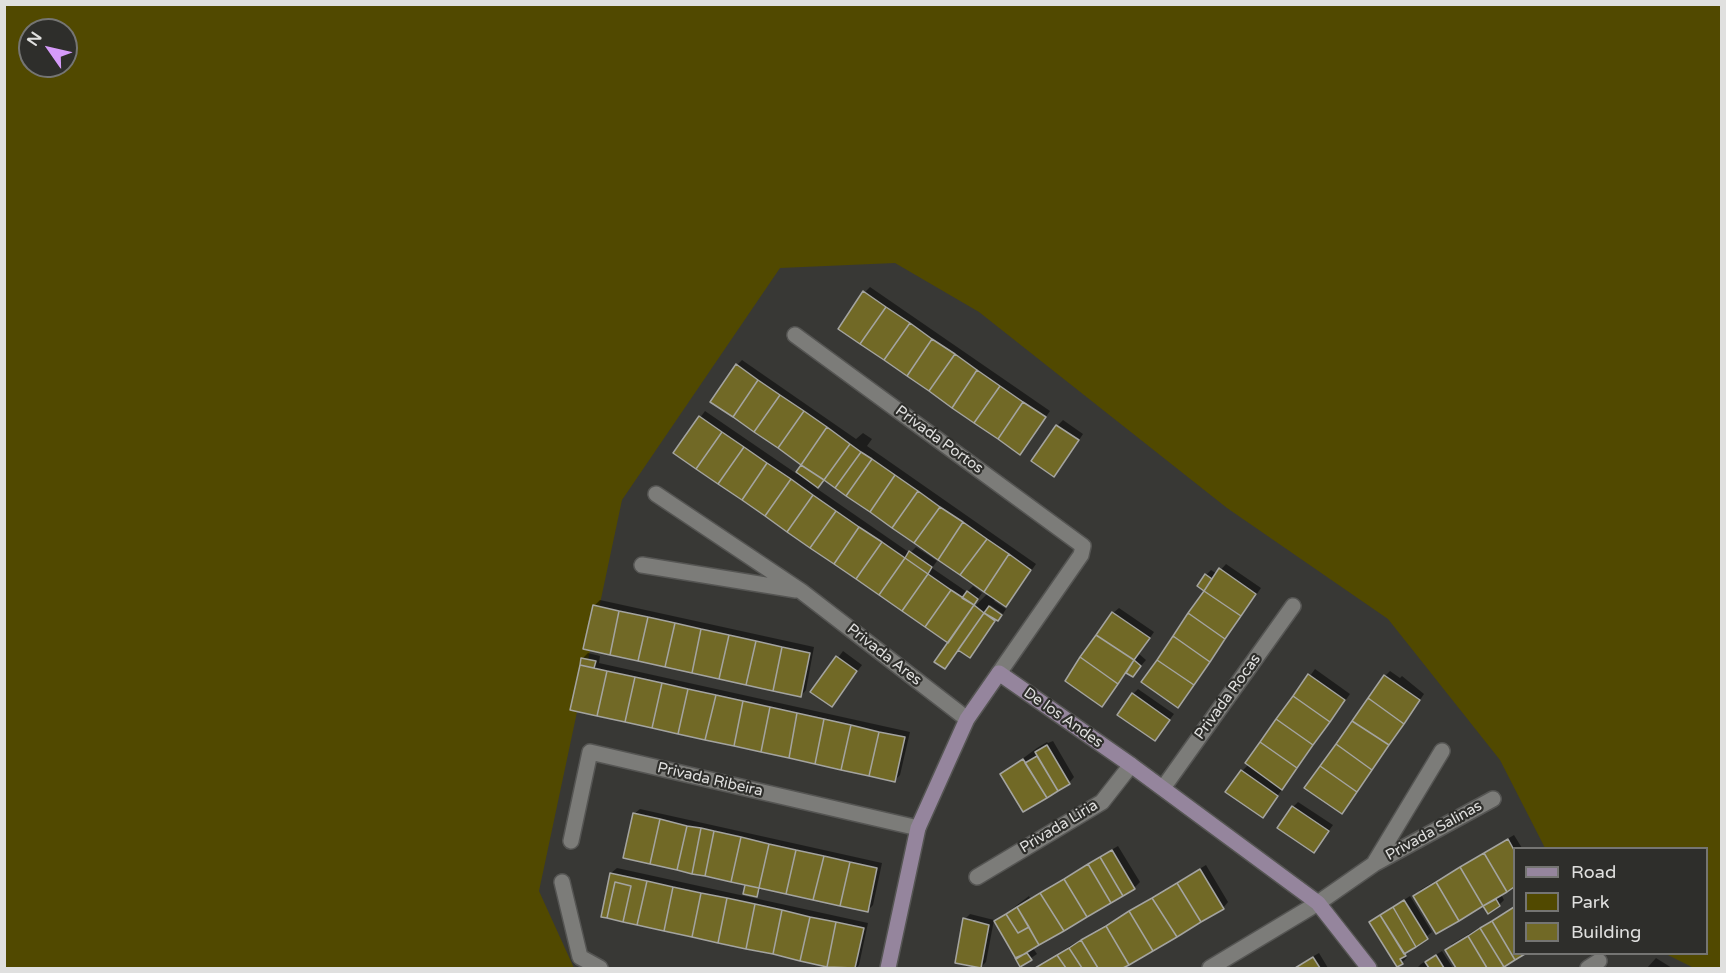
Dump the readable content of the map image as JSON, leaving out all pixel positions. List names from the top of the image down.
{
  "streets": {
    "street": [
      "Privada Portos",
      "Privada Ares",
      "Privada Rocas",
      "De los Andes",
      "Privada Ribeira",
      "Privada Liria",
      "Privada Salinas"
    ]
  },
  "crossings": [
    ["Privada Portos", "De los Andes"],
    ["Privada Rocas", "De los Andes"],
    ["De los Andes", "Privada Liria"],
    ["De los Andes", "Privada Salinas"]
  ],
  "legend": ["Road", "Park", "Building"],
  "north": "top left"
}
